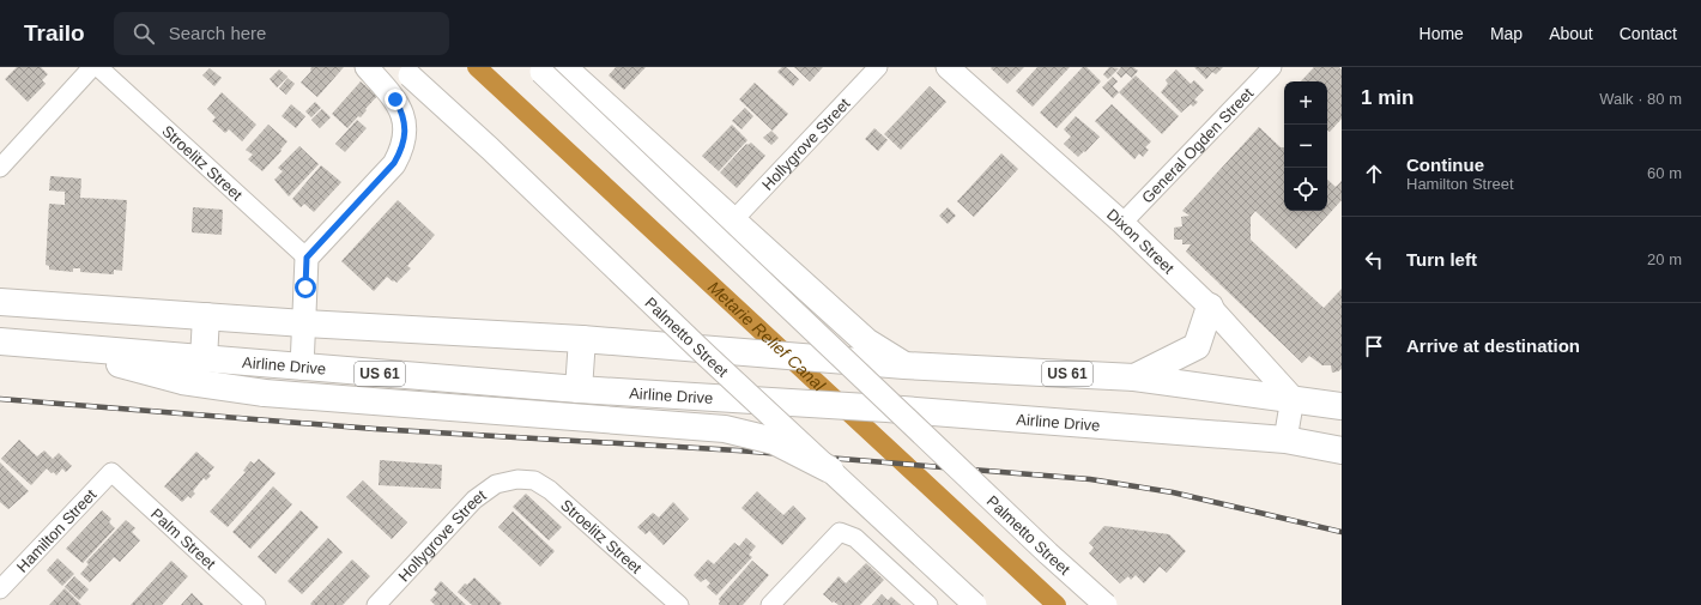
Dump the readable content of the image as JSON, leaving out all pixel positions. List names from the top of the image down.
{
  "streets": {
    "highway": ["Airline Drive", "US 61"],
    "street": [
      "Hollygrove Street",
      "General Ogden Street",
      "Stroelitz Street",
      "Dixon Street",
      "Palmetto Street",
      "Hamilton Street",
      "Palm Street"
    ]
  },
  "crossings": [
    ["Hollygrove Street", "Stroelitz Street"],
    ["General Ogden Street", "Dixon Street"],
    ["Dixon Street", "US 61"],
    ["Hamilton Street", "Palm Street"]
  ],
  "water": ["Metarie Relief Canal"],
  "page": {
    "header": "Trailo",
    "search": "Search here",
    "nav": [
      "Home",
      "Map",
      "About",
      "Contact"
    ],
    "heading": ["1 min", "Walk · 80 m"],
    "map_buttons": ["+", "−"],
    "list": [
      ["Continue", "Hamilton Street", "60 m"],
      ["Turn left", "20 m"],
      "Arrive at destination"
    ]
  }
}
